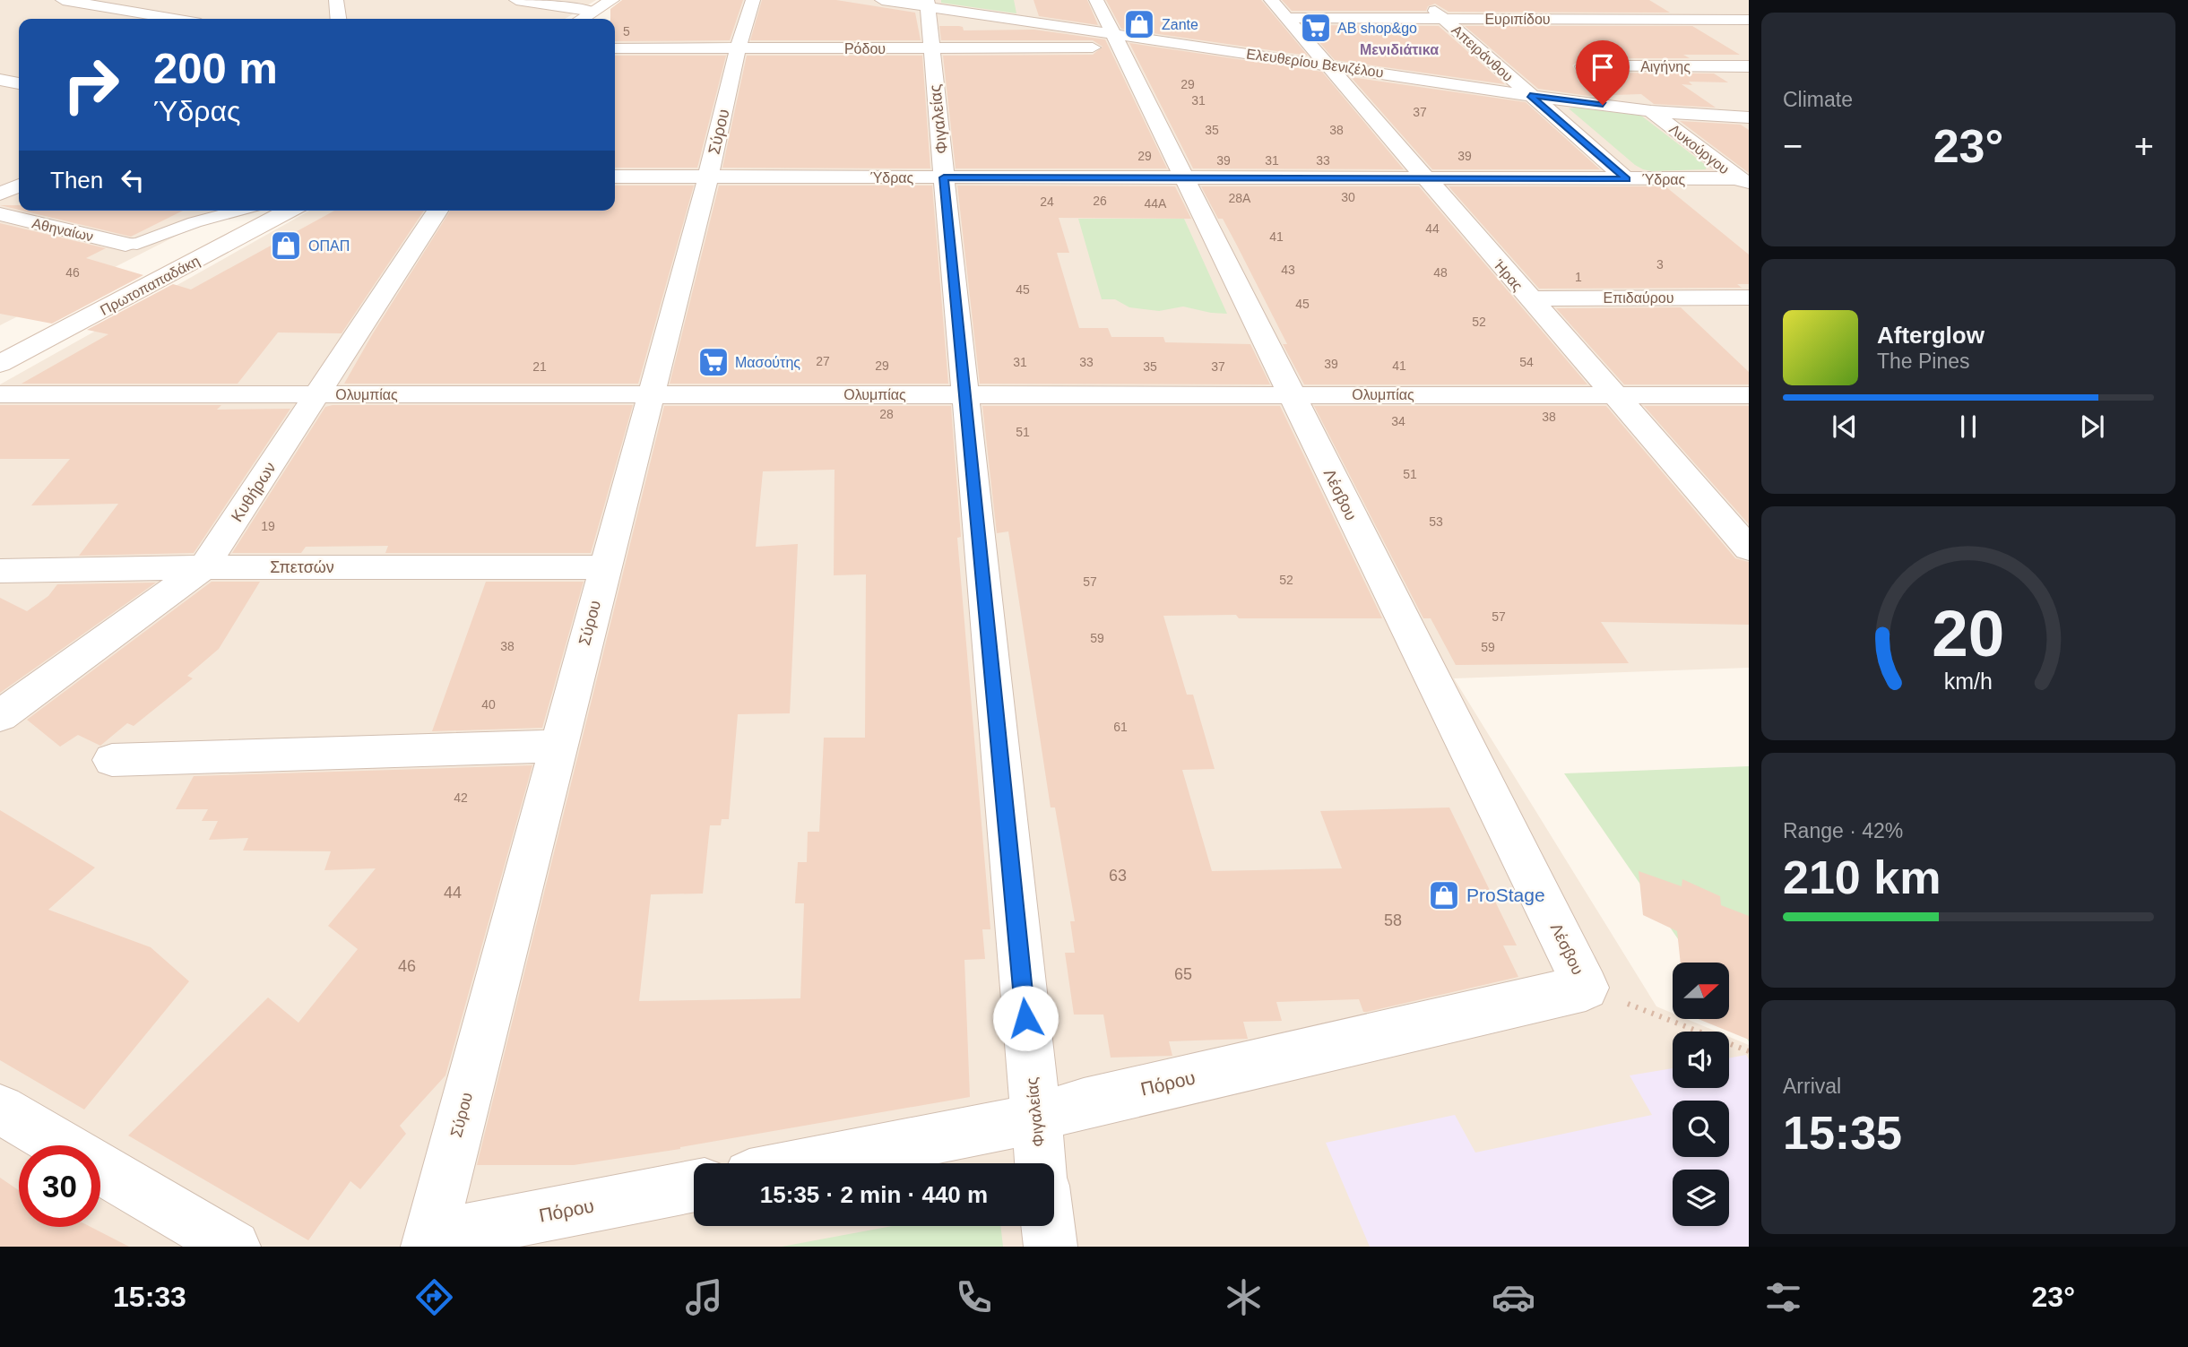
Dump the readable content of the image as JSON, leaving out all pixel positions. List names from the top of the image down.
{
  "streets": {
    "street": [
      "Ευριπίδου",
      "Ρόδου",
      "Απειράνθου",
      "Ελευθερίου Βενιζέλου",
      "Αιγήνης",
      "Φιγαλείας",
      "Σύρου",
      "Λυκούργου",
      "Ύδρας",
      "Αθηναίων",
      "Ήρας",
      "Πρωτοπαπαδάκη",
      "Επιδαύρου",
      "Ολυμπίας",
      "Κυθήρων",
      "Λέσβου",
      "Σπετσών",
      "Πόρου"
    ]
  },
  "crossings": [
    ["Ευριπίδου", "Απειράνθου"],
    ["Ευριπίδου", "Ήρας"],
    ["Ρόδου", "Ελευθερίου Βενιζέλου"],
    ["Ρόδου", "Φιγαλείας"],
    ["Ρόδου", "Σύρου"],
    ["Ρόδου", "Λέσβου"],
    ["Απειράνθου", "Ελευθερίου Βενιζέλου"],
    ["Απειράνθου", "Ύδρας"],
    ["Ελευθερίου Βενιζέλου", "Φιγαλείας"],
    ["Ελευθερίου Βενιζέλου", "Λυκούργου"],
    ["Ελευθερίου Βενιζέλου", "Ήρας"],
    ["Ελευθερίου Βενιζέλου", "Λέσβου"],
    ["Φιγαλείας", "Ύδρας"],
    ["Φιγαλείας", "Ολυμπίας"],
    ["Φιγαλείας", "Πόρου"],
    ["Σύρου", "Ύδρας"],
    ["Σύρου", "Ολυμπίας"],
    ["Σύρου", "Σπετσών"],
    ["Σύρου", "Πόρου"],
    ["Λυκούργου", "Ύδρας"],
    ["Ύδρας", "Ήρας"],
    ["Ύδρας", "Λέσβου"],
    ["Ήρας", "Επιδαύρου"],
    ["Ήρας", "Ολυμπίας"],
    ["Ολυμπίας", "Κυθήρων"],
    ["Ολυμπίας", "Λέσβου"],
    ["Κυθήρων", "Σπετσών"],
    ["Λέσβου", "Πόρου"]
  ],
  "districts": ["Μενιδιάτικα"],
  "places": {
    "shop": ["Zante", "ΟΠΑΠ", "ProStage"],
    "supermarket": ["AB shop&go", "Μασούτης"]
  },
  "house_numbers": [
    "5",
    "29",
    "31",
    "37",
    "35",
    "38",
    "29",
    "39",
    "39",
    "31",
    "33",
    "30",
    "28Α",
    "26",
    "24",
    "44Α",
    "44",
    "41",
    "3",
    "43",
    "46",
    "48",
    "1",
    "45",
    "45",
    "52",
    "27",
    "31",
    "33",
    "54",
    "39",
    "29",
    "41",
    "21",
    "35",
    "37",
    "28",
    "38",
    "34",
    "51",
    "51",
    "53",
    "19",
    "52",
    "57",
    "57",
    "59",
    "38",
    "59",
    "40",
    "61",
    "42",
    "63",
    "44",
    "58",
    "46",
    "65"
  ],
  "north": "right",
  "page": {
    "tile": [
      "Climate",
      ["Range · 42%", "210 km"],
      ["Arrival", "15:35"]
    ],
    "turn": ["200 m", "Ύδρας"],
    "heat": ["−", "23°", "+"],
    "then": "Then",
    "song": ["Afterglow", "The Pines"],
    "limit": "30",
    "trip": "15:35 · 2 min · 440 m",
    "tabs": ["15:33", "23°"],
    "gauge": ["20", "km/h"]
  }
}
